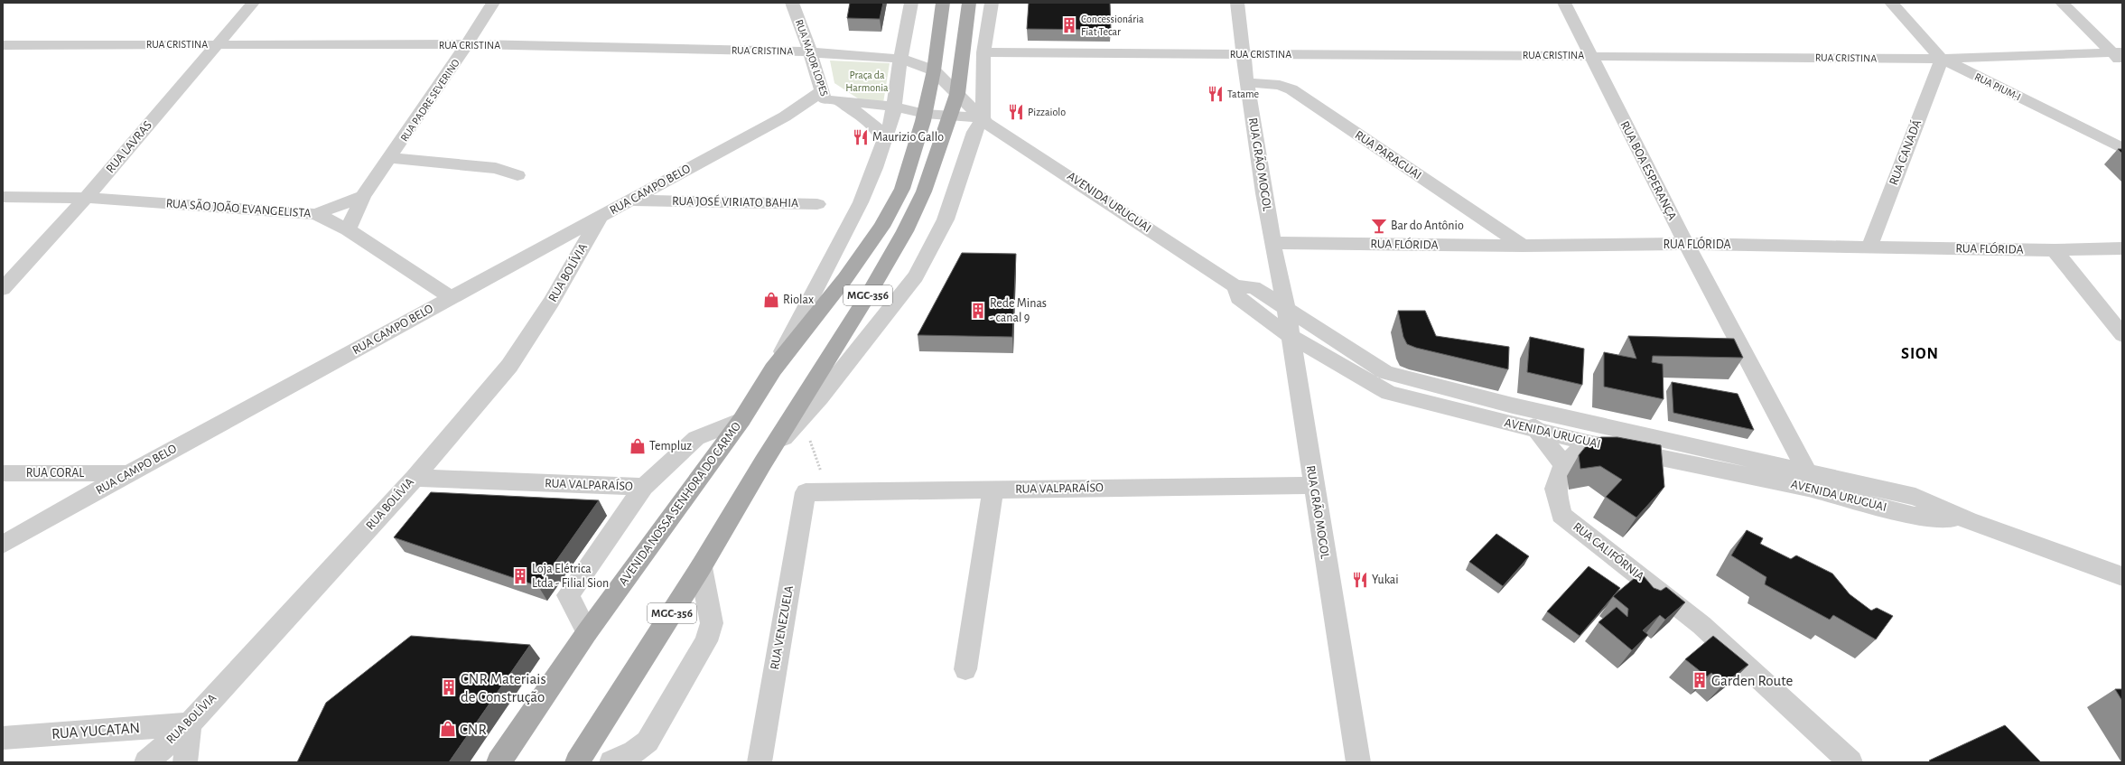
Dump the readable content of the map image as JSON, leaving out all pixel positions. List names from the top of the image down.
{
  "streets": {
    "main road": ["MGC-356", "AVENIDA NOSSA SENHORA DO CARMO"],
    "street": [
      "RUA CRISTINA",
      "RUA MAJOR LOPES",
      "RUA PIUM-I",
      "RUA PADRE SEVERINO",
      "RUA LAVRAS",
      "RUA CANADÁ",
      "RUA PARAGUAI",
      "RUA GRÃO MOGOL",
      "RUA BOA ESPERANÇA",
      "RUA CAMPO BELO",
      "RUA JOSÉ VIRIATO BAHIA",
      "AVENIDA URUGUAI",
      "RUA SÃO JOÃO EVANGELISTA",
      "RUA FLÓRIDA",
      "RUA BOLÍVIA",
      "RUA CORAL",
      "RUA VALPARAÍSO",
      "RUA CALIFÓRNIA",
      "RUA VENEZUELA",
      "RUA YUCATAN"
    ]
  },
  "crossings": [
    ["RUA CRISTINA", "RUA MAJOR LOPES"],
    ["RUA CRISTINA", "RUA PIUM-I"],
    ["RUA CRISTINA", "RUA PADRE SEVERINO"],
    ["RUA CRISTINA", "RUA LAVRAS"],
    ["RUA CRISTINA", "RUA CANADÁ"],
    ["RUA CRISTINA", "RUA GRÃO MOGOL"],
    ["RUA CRISTINA", "RUA BOA ESPERANÇA"],
    ["RUA CRISTINA", "AVENIDA URUGUAI"],
    ["RUA CRISTINA", "MGC-356"],
    ["RUA CRISTINA", "AVENIDA NOSSA SENHORA DO CARMO"],
    ["RUA MAJOR LOPES", "RUA CAMPO BELO"],
    ["RUA MAJOR LOPES", "AVENIDA NOSSA SENHORA DO CARMO"],
    ["RUA PIUM-I", "RUA CANADÁ"],
    ["RUA PADRE SEVERINO", "RUA SÃO JOÃO EVANGELISTA"],
    ["RUA LAVRAS", "RUA SÃO JOÃO EVANGELISTA"],
    ["RUA CANADÁ", "RUA FLÓRIDA"],
    ["RUA PARAGUAI", "RUA GRÃO MOGOL"],
    ["RUA PARAGUAI", "RUA FLÓRIDA"],
    ["RUA GRÃO MOGOL", "AVENIDA URUGUAI"],
    ["RUA GRÃO MOGOL", "RUA FLÓRIDA"],
    ["RUA GRÃO MOGOL", "RUA VALPARAÍSO"],
    ["RUA BOA ESPERANÇA", "AVENIDA URUGUAI"],
    ["RUA BOA ESPERANÇA", "RUA FLÓRIDA"],
    ["RUA CAMPO BELO", "RUA JOSÉ VIRIATO BAHIA"],
    ["RUA CAMPO BELO", "RUA SÃO JOÃO EVANGELISTA"],
    ["RUA CAMPO BELO", "RUA BOLÍVIA"],
    ["RUA CAMPO BELO", "RUA CORAL"],
    ["AVENIDA URUGUAI", "MGC-356"],
    ["AVENIDA URUGUAI", "AVENIDA NOSSA SENHORA DO CARMO"],
    ["RUA BOLÍVIA", "RUA VALPARAÍSO"],
    ["RUA BOLÍVIA", "RUA YUCATAN"],
    ["RUA VALPARAÍSO", "AVENIDA NOSSA SENHORA DO CARMO"],
    ["RUA VALPARAÍSO", "RUA VENEZUELA"]
  ],
  "districts": ["SION"],
  "parks": ["Praça da Harmonia"],
  "places": {
    "building": [
      "Concessionária Fiat Tecar",
      "Rede Minas - canal 9",
      "Loja Elétrica Ltda - Filial Sion",
      "Garden Route",
      "CNR Materiais de Construção"
    ],
    "restaurant": [
      "Tatame",
      "Pizzaiolo",
      "Maurizio Gallo",
      "Yukai"
    ],
    "bar": ["Bar do Antônio"],
    "shop": ["Riolax", "Templuz", "CNR"]
  }
}
